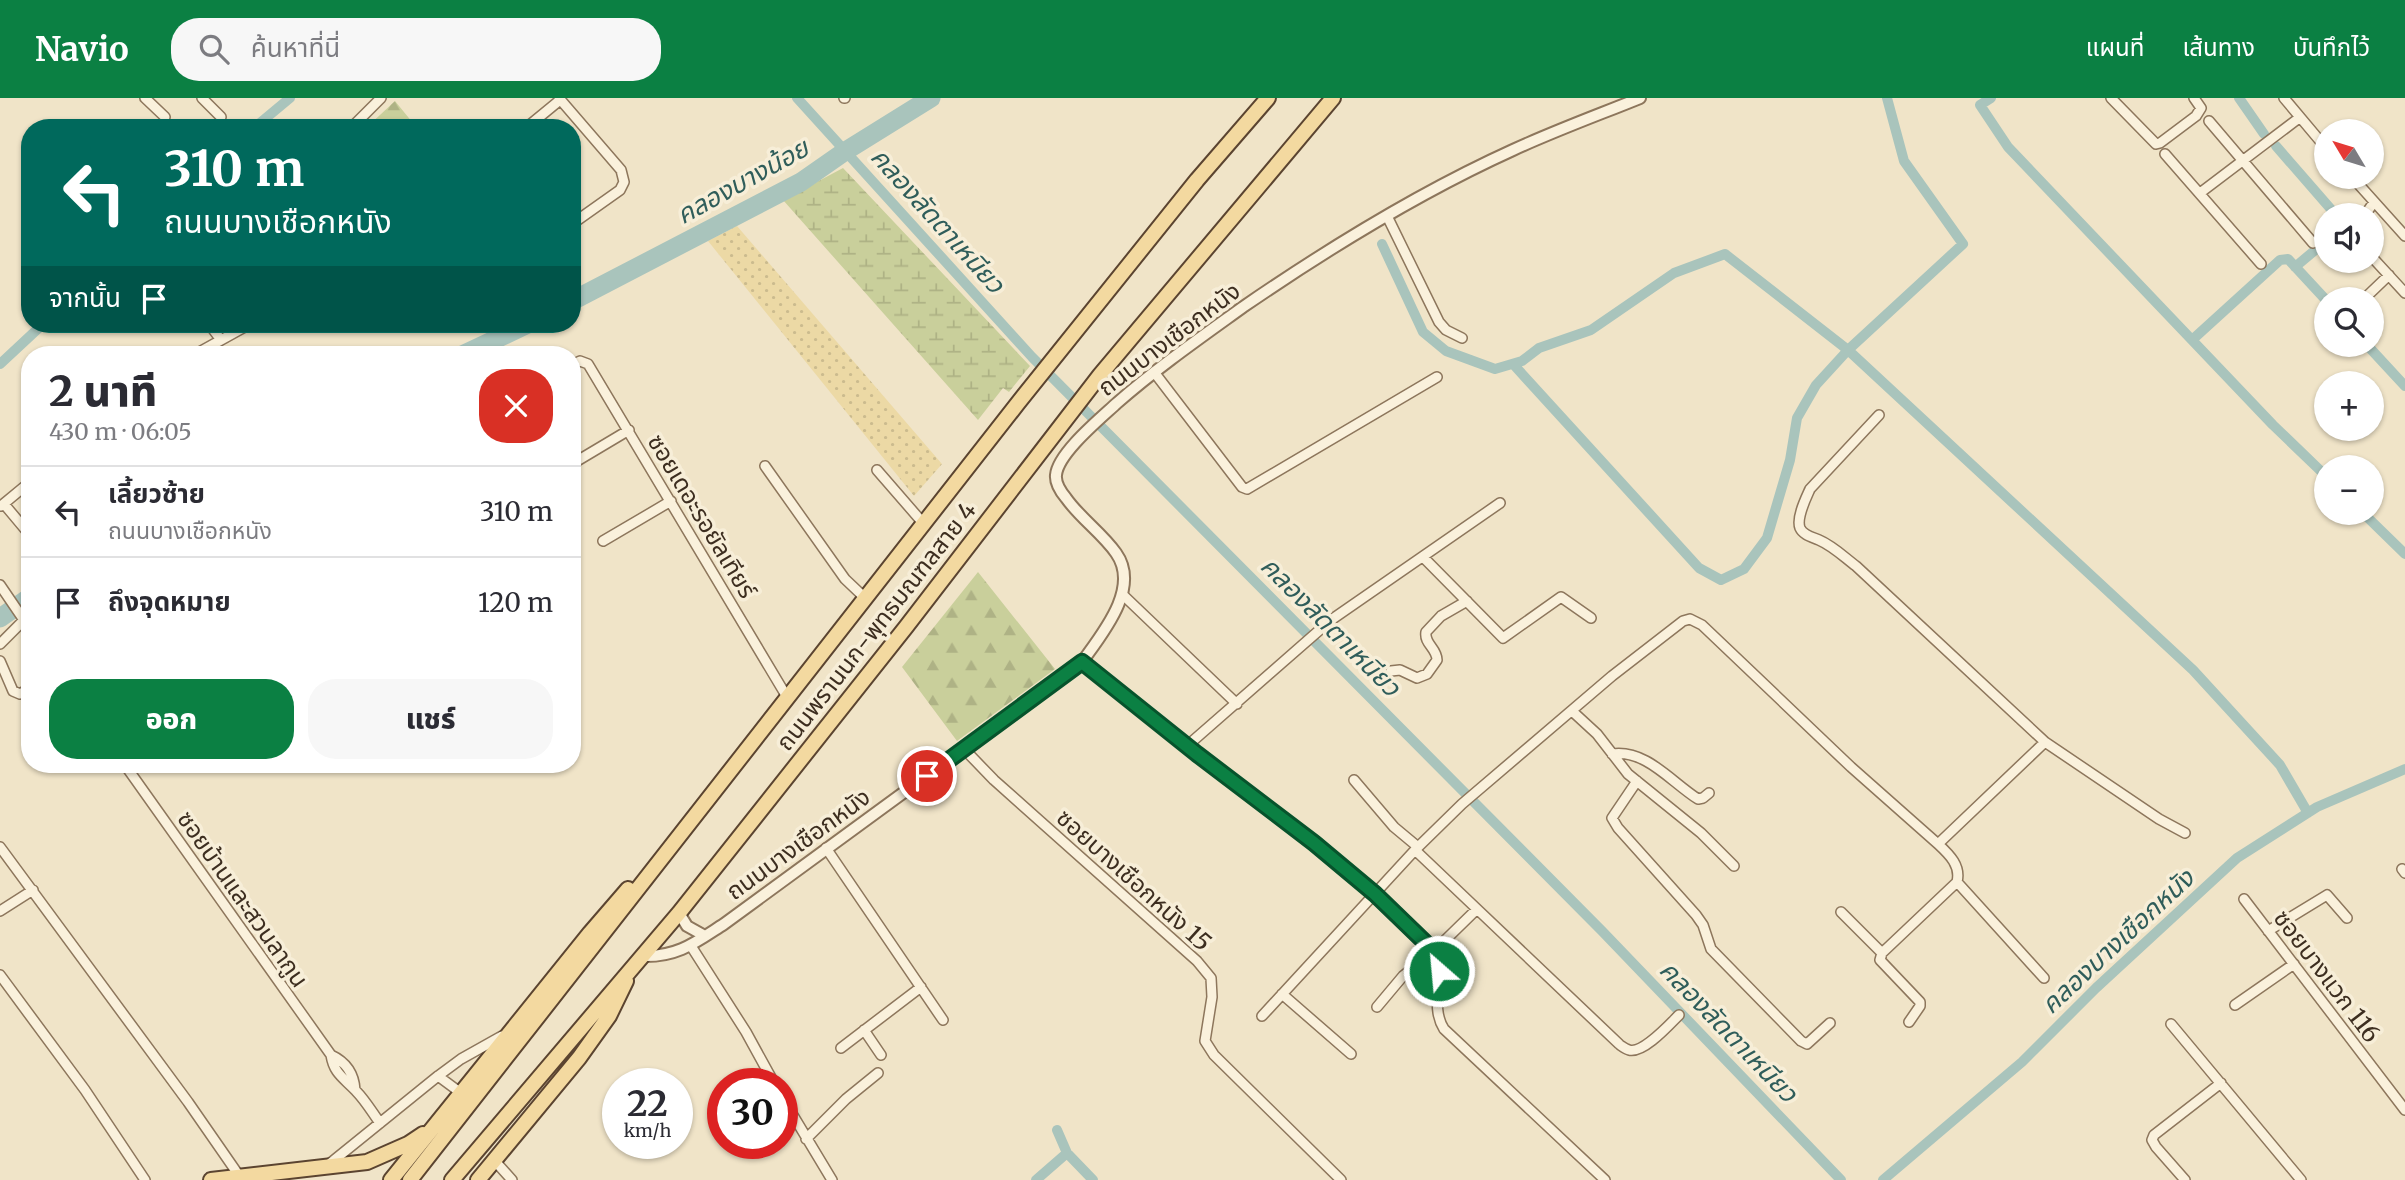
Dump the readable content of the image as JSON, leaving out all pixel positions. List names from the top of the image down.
{
  "streets": {
    "main road": ["ถนนพรานนก-พุทธมณฑลสาย 4"],
    "street": [
      "ถนนบางเชือกหนัง",
      "ซอยเดอะรอยัลเทียร์",
      "ซอยบางเชือกหนัง 15",
      "ซอยบ้านและสวนลากูน",
      "ซอยบางแวก 116"
    ]
  },
  "crossings": [
    ["ถนนบางเชือกหนัง", "ถนนพรานนก-พุทธมณฑลสาย 4"],
    ["ถนนบางเชือกหนัง", "ซอยบางเชือกหนัง 15"],
    ["ซอยเดอะรอยัลเทียร์", "ถนนพรานนก-พุทธมณฑลสาย 4"]
  ],
  "water": ["คลองบางน้อย", "คลองลัดตาเหนียว", "คลองบางเชือกหนัง"],
  "north": "top left",
  "page": {
    "header": "Navio",
    "search": "ค้นหาที่นี่",
    "nav": ["แผนที่", "เส้นทาง", "บันทึกไว้"],
    "map_buttons": ["+", "−"],
    "turn": ["310 m", "ถนนบางเชือกหนัง"],
    "then": "จากนั้น",
    "heading": ["2 นาที", "430 m · 06:05"],
    "list": [
      {
        "name": "เลี้ยวซ้าย",
        "note": "ถนนบางเชือกหนัง",
        "value": "310 m"
      },
      {
        "name": "ถึงจุดหมาย",
        "value": "120 m"
      }
    ],
    "buttons": ["ออก", "แชร์"],
    "speed": "22 km/h",
    "limit": "30"
  }
}
